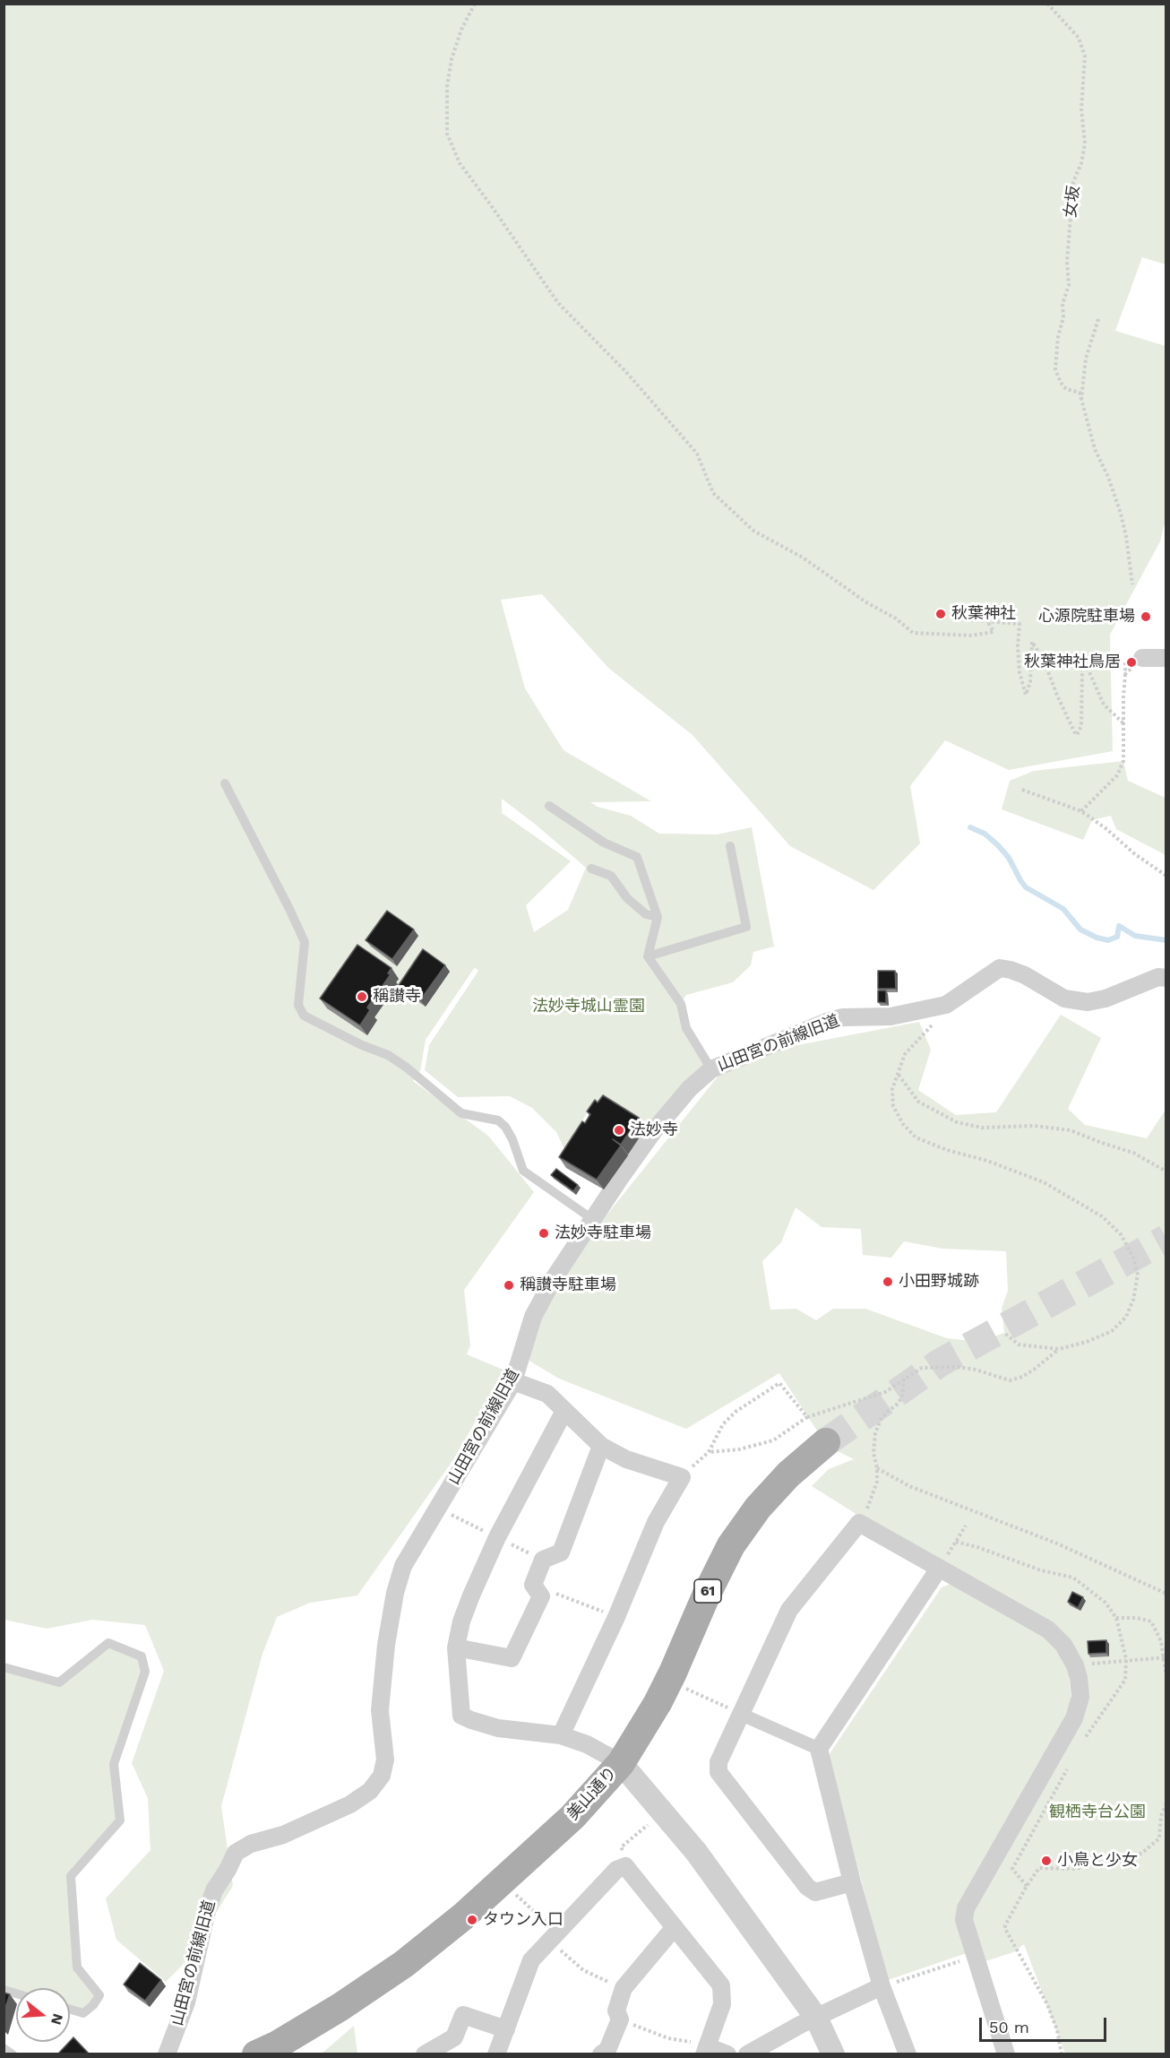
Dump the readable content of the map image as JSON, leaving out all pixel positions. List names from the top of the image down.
{
  "streets": {
    "main road": ["61", "美山通り"],
    "street": ["山田宮の前線旧道"],
    "path": ["女坂"]
  },
  "parks": ["法妙寺城山霊園", "観栖寺台公園"],
  "places": [
    "秋葉神社",
    "心源院駐車場",
    "秋葉神社鳥居",
    "稱讃寺",
    "法妙寺",
    "法妙寺駐車場",
    "小田野城跡",
    "稱讃寺駐車場",
    "小鳥と少女",
    "タウン入口"
  ],
  "scale_bar": "50 m",
  "north": "right"
}
